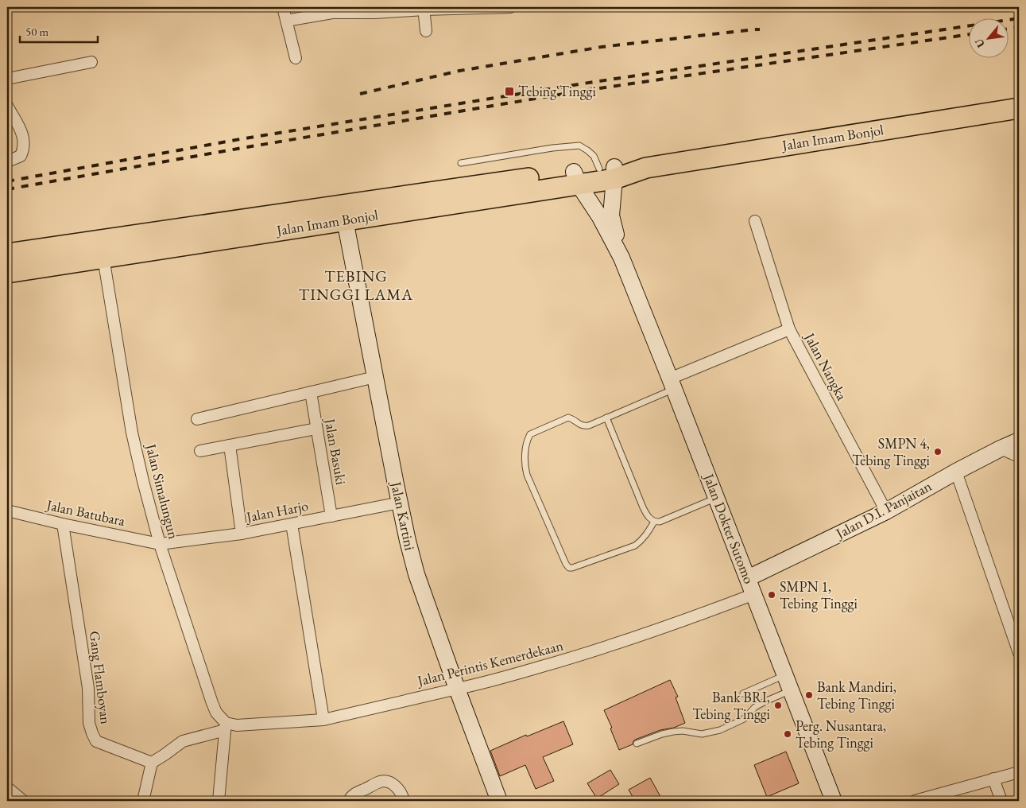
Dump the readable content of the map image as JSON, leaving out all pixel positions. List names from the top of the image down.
{
  "streets": {
    "highway": ["Jalan Imam Bonjol"],
    "street": [
      "Jalan Nangka",
      "Jalan Basuki",
      "Jalan Simalungun",
      "Jalan D.I. Panjaitan",
      "Jalan Harjo",
      "Jalan Batubara",
      "Jalan Kartini",
      "Jalan Dokter Sutomo",
      "Jalan Perintis Kemerdekaan",
      "Gang Flamboyan"
    ]
  },
  "crossings": [
    ["Jalan Imam Bonjol", "Jalan Simalungun"],
    ["Jalan Imam Bonjol", "Jalan Kartini"],
    ["Jalan Imam Bonjol", "Jalan Dokter Sutomo"],
    ["Jalan Nangka", "Jalan D.I. Panjaitan"],
    ["Jalan Nangka", "Jalan Dokter Sutomo"],
    ["Jalan Basuki", "Jalan Harjo"],
    ["Jalan Simalungun", "Jalan Harjo"],
    ["Jalan Simalungun", "Jalan Batubara"],
    ["Jalan Simalungun", "Jalan Perintis Kemerdekaan"],
    ["Jalan D.I. Panjaitan", "Jalan Dokter Sutomo"],
    ["Jalan Harjo", "Jalan Batubara"],
    ["Jalan Harjo", "Jalan Kartini"],
    ["Jalan Batubara", "Gang Flamboyan"],
    ["Jalan Kartini", "Jalan Perintis Kemerdekaan"],
    ["Jalan Dokter Sutomo", "Jalan Perintis Kemerdekaan"]
  ],
  "districts": ["TEBING TINGGI LAMA"],
  "places": {
    "transit": ["Tebing Tinggi"],
    "other": [
      "SMPN 4, Tebing Tinggi",
      "SMPN 1, Tebing Tinggi",
      "Bank Mandiri, Tebing Tinggi",
      "Bank BRI, Tebing Tinggi",
      "Perg. Nusantara, Tebing Tinggi"
    ]
  },
  "scale_bar": "50 m",
  "north": "bottom left"
}
